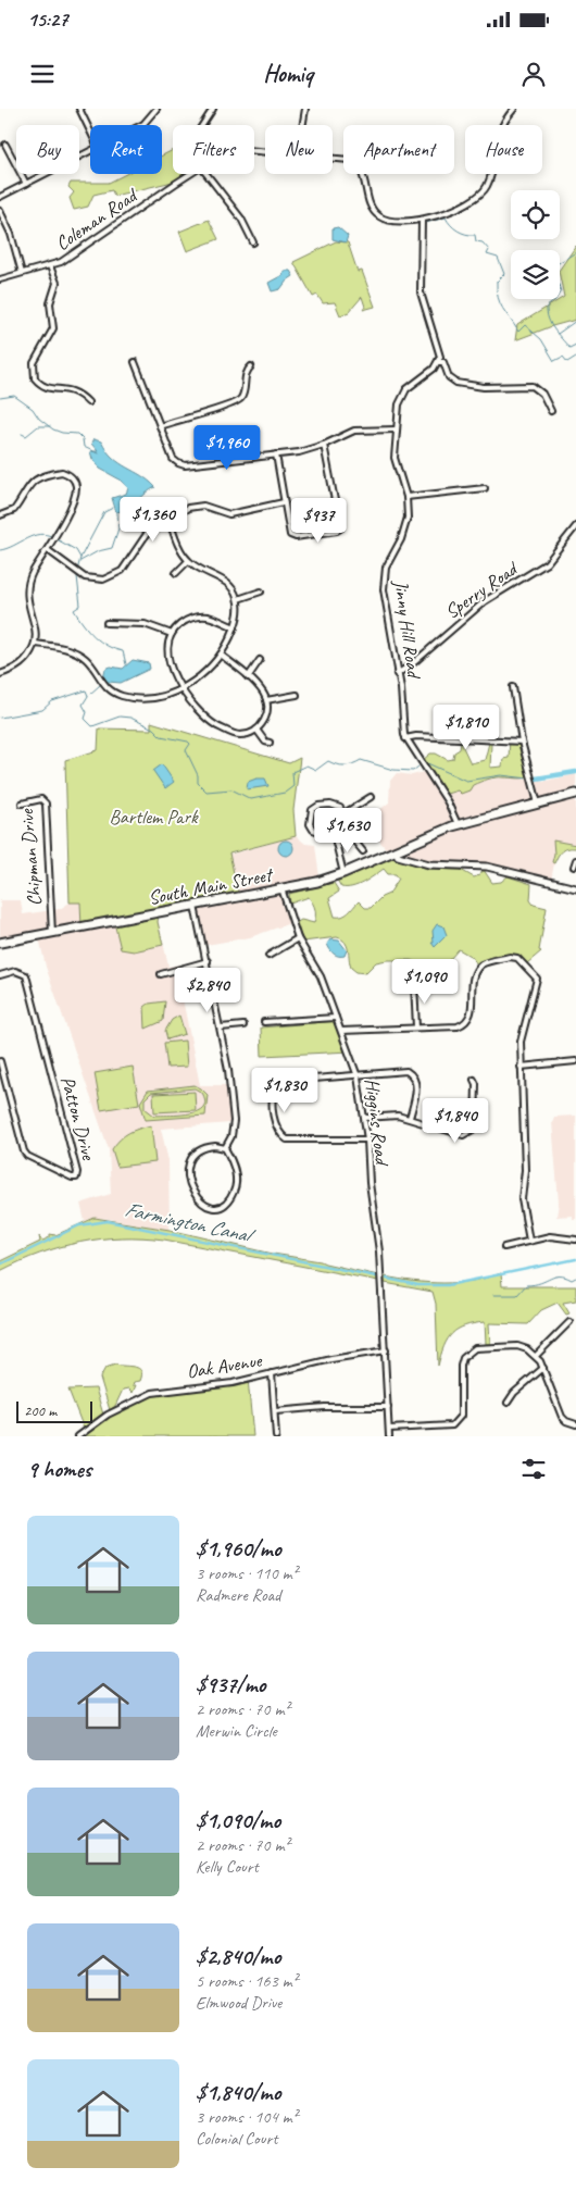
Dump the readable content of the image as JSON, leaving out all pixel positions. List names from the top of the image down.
{
  "streets": {
    "highway": ["South Main Street"],
    "street": [
      "Coleman Road",
      "Sperry Road",
      "Jinny Hill Road",
      "Chipman Drive",
      "Patton Drive",
      "Higgins Road",
      "Oak Avenue"
    ]
  },
  "crossings": [
    ["Sperry Road", "Jinny Hill Road"],
    ["Jinny Hill Road", "South Main Street"],
    ["Chipman Drive", "South Main Street"],
    ["South Main Street", "Higgins Road"],
    ["Higgins Road", "Oak Avenue"]
  ],
  "water": ["Farmington Canal"],
  "parks": ["Bartlem Park"],
  "scale_bar": "200 m",
  "page": {
    "status": "15:27",
    "header": "Homiq",
    "chip": [
      "Buy",
      "Rent",
      "Filters",
      "New",
      "Apartment",
      "House"
    ],
    "price": [
      "$1,960",
      "$1,360",
      "$937",
      "$1,810",
      "$1,630",
      "$1,090",
      "$2,840",
      "$1,830",
      "$1,840"
    ],
    "scale": "200 m",
    "heading": "9 homes",
    "list": [
      {
        "name": "$1,960/mo",
        "note": "3 rooms · 110 m² · Radmere Road"
      },
      {
        "name": "$937/mo",
        "note": "2 rooms · 70 m² · Merwin Circle"
      },
      {
        "name": "$1,090/mo",
        "note": "2 rooms · 70 m² · Kelly Court"
      },
      {
        "name": "$2,840/mo",
        "note": "5 rooms · 163 m² · Elmwood Drive"
      },
      {
        "name": "$1,840/mo",
        "note": "3 rooms · 104 m² · Colonial Court"
      }
    ]
  }
}
